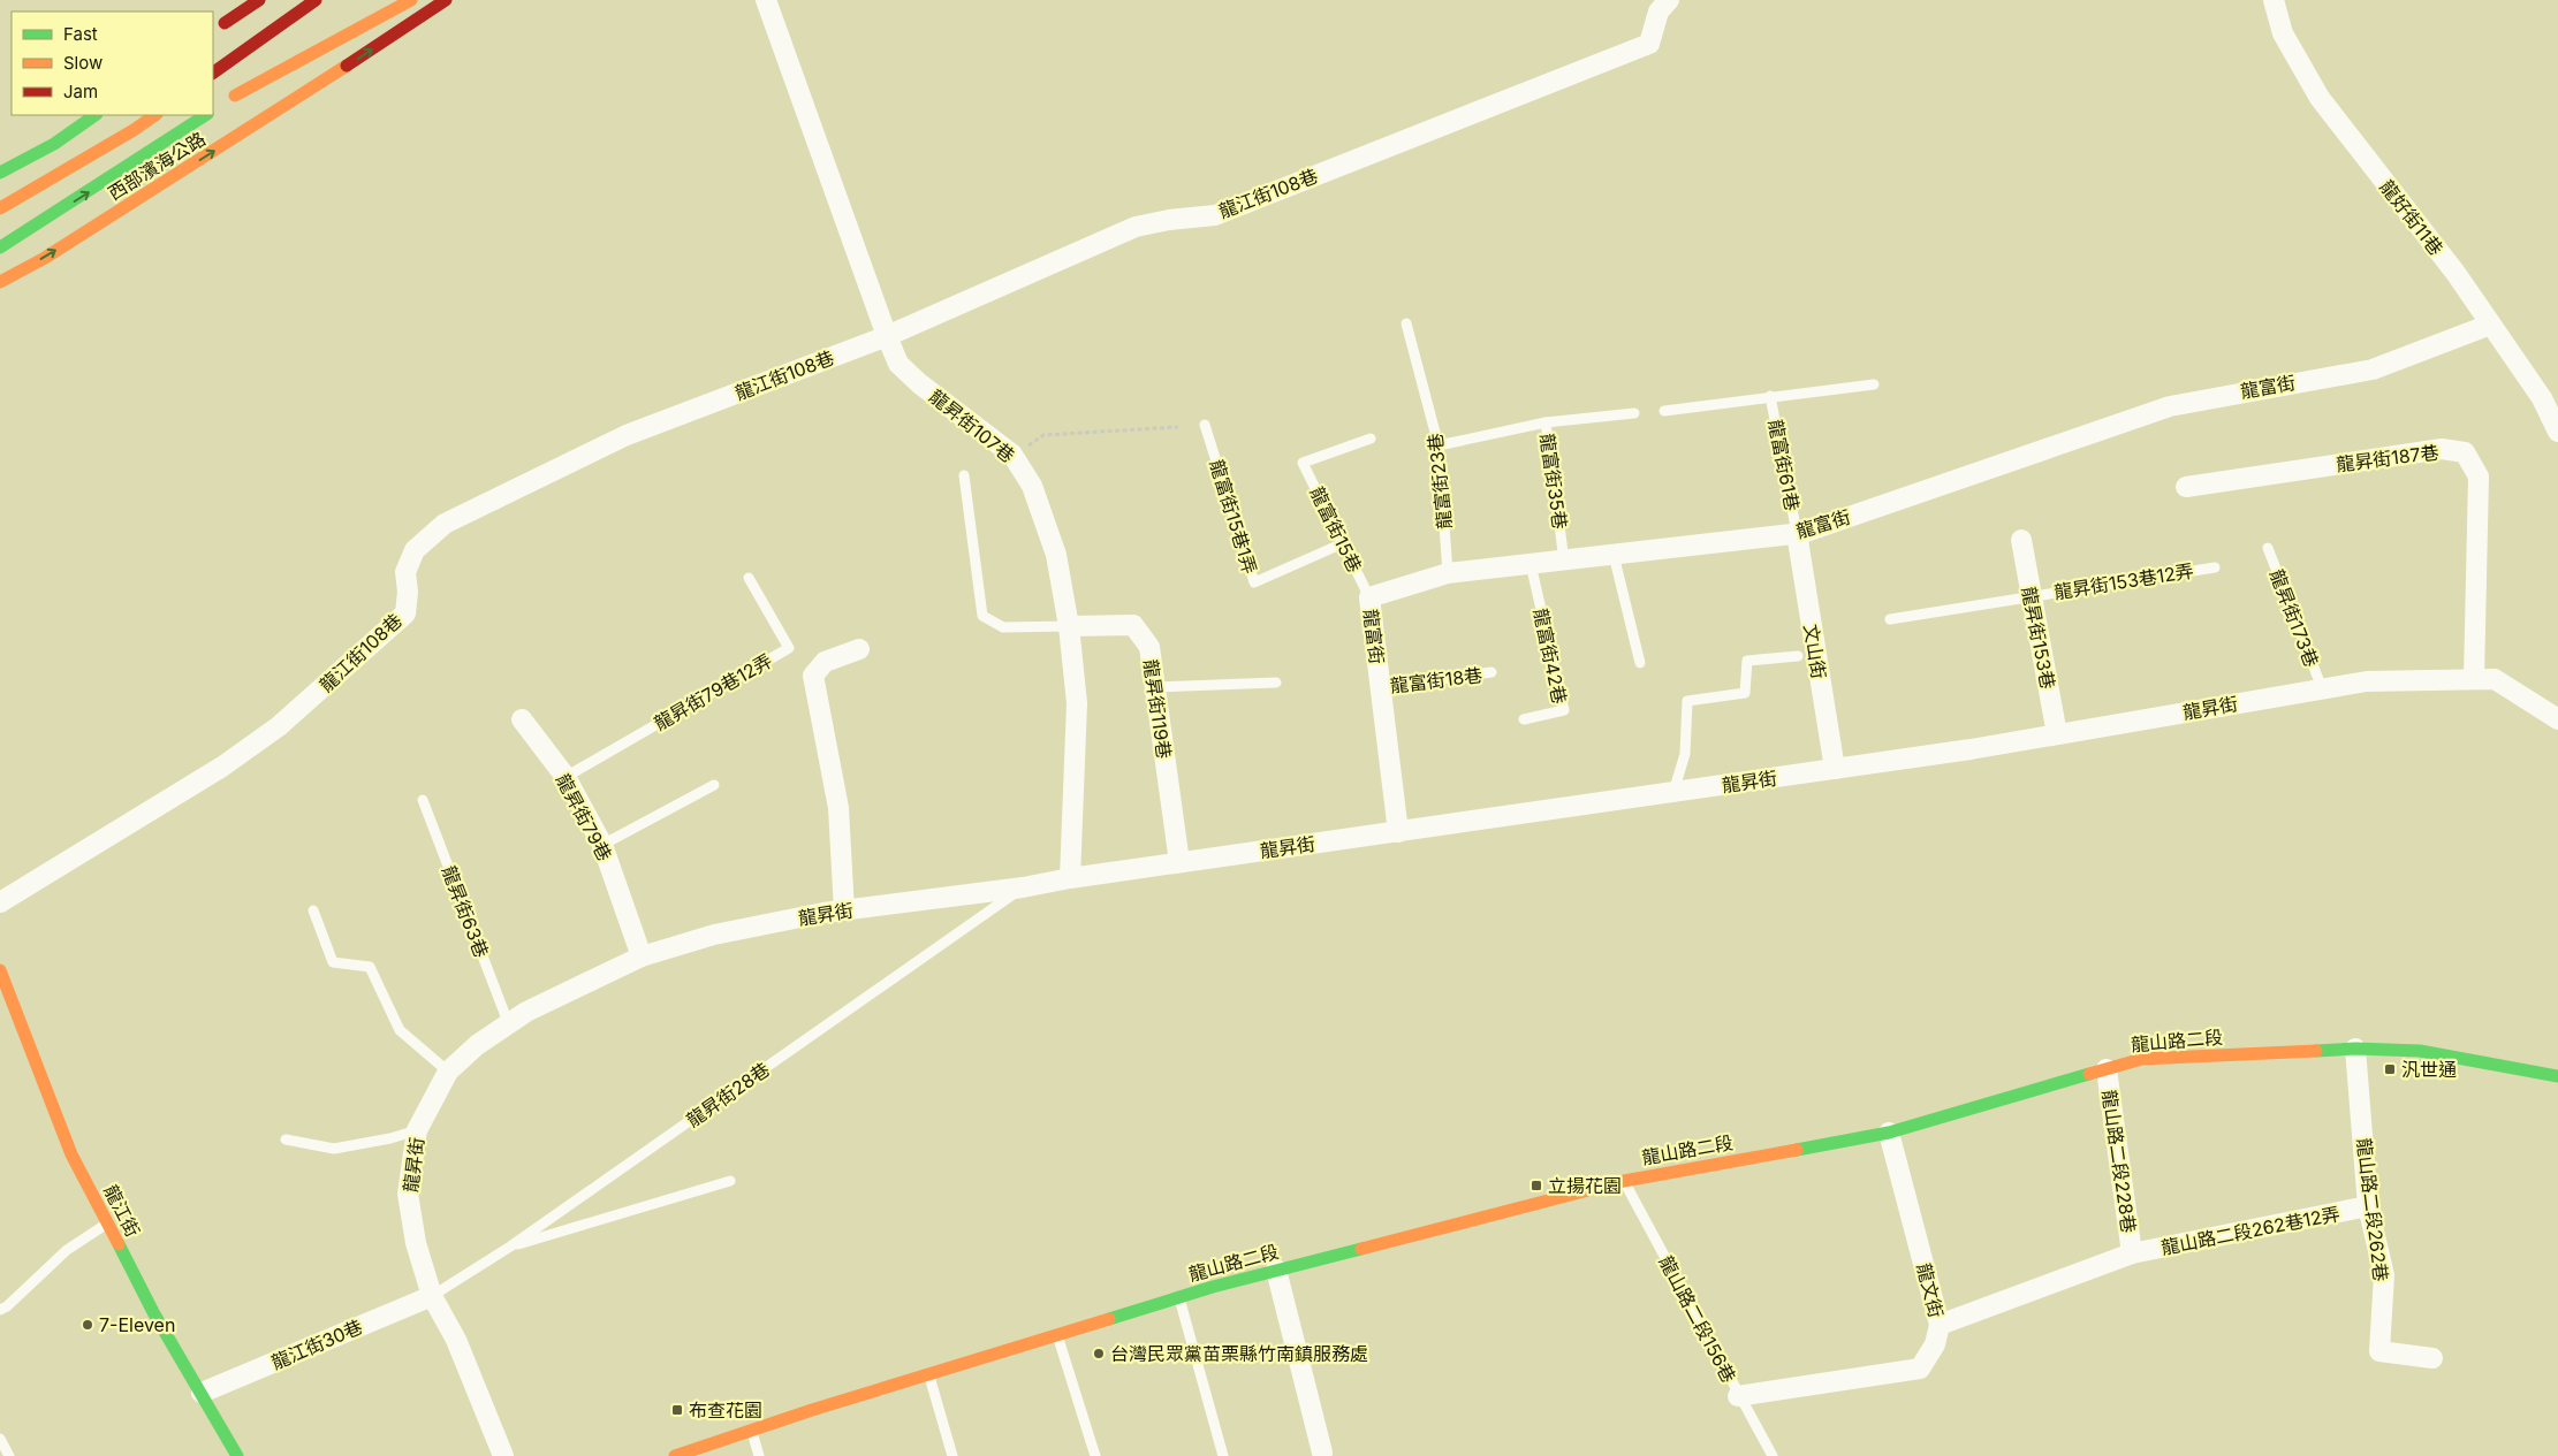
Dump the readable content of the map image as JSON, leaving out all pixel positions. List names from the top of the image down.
{
  "streets": {
    "main road": ["西部濱海公路", "龍山路二段", "龍江街"],
    "street": [
      "龍江街108巷",
      "龍好街11巷",
      "龍富街",
      "龍昇街107巷",
      "龍昇街187巷",
      "龍昇街153巷",
      "文山街",
      "龍昇街",
      "龍昇街119巷",
      "龍昇街79巷",
      "龍山路二段228巷",
      "龍山路二段262巷",
      "龍山路二段262巷12弄",
      "龍文街",
      "龍江街30巷"
    ],
    "lane": [
      "龍富街61巷",
      "龍富街23巷",
      "龍富街35巷",
      "龍富街15巷1弄",
      "龍富街15巷",
      "龍昇街153巷12弄",
      "龍昇街173巷",
      "龍富街42巷",
      "龍富街18巷",
      "龍昇街79巷12弄",
      "龍昇街63巷",
      "龍昇街28巷",
      "龍山路二段156巷"
    ]
  },
  "crossings": [
    ["龍江街108巷", "龍昇街107巷"],
    ["龍好街11巷", "龍富街"],
    ["龍富街", "龍富街61巷"],
    ["龍富街", "龍富街23巷"],
    ["龍富街", "龍富街35巷"],
    ["龍富街", "龍富街15巷"],
    ["龍富街", "文山街"],
    ["龍富街", "龍富街42巷"],
    ["龍富街", "龍富街18巷"],
    ["龍富街", "龍昇街"],
    ["龍昇街107巷", "龍昇街"],
    ["龍昇街107巷", "龍昇街119巷"],
    ["龍昇街187巷", "龍昇街"],
    ["龍富街61巷", "文山街"],
    ["龍富街15巷1弄", "龍富街15巷"],
    ["龍昇街153巷12弄", "龍昇街153巷"],
    ["龍昇街173巷", "龍昇街"],
    ["龍昇街153巷", "龍昇街"],
    ["文山街", "龍昇街"],
    ["龍昇街79巷12弄", "龍昇街79巷"],
    ["龍昇街", "龍昇街119巷"],
    ["龍昇街", "龍昇街79巷"],
    ["龍昇街", "龍昇街63巷"],
    ["龍昇街", "龍昇街28巷"],
    ["龍昇街", "龍江街30巷"],
    ["龍山路二段", "龍山路二段228巷"],
    ["龍山路二段", "龍山路二段262巷"],
    ["龍山路二段", "龍文街"],
    ["龍山路二段", "龍山路二段156巷"],
    ["龍昇街28巷", "龍江街30巷"],
    ["龍山路二段228巷", "龍山路二段262巷12弄"],
    ["龍山路二段262巷", "龍山路二段262巷12弄"],
    ["龍江街", "龍江街30巷"],
    ["龍山路二段262巷12弄", "龍文街"],
    ["龍文街", "龍山路二段156巷"]
  ],
  "places": {
    "transit": ["汎世通", "立揚花園", "布查花園"],
    "other": ["7-Eleven", "台灣民眾黨苗栗縣竹南鎮服務處"]
  },
  "legend": ["Fast", "Slow", "Jam"]
}
